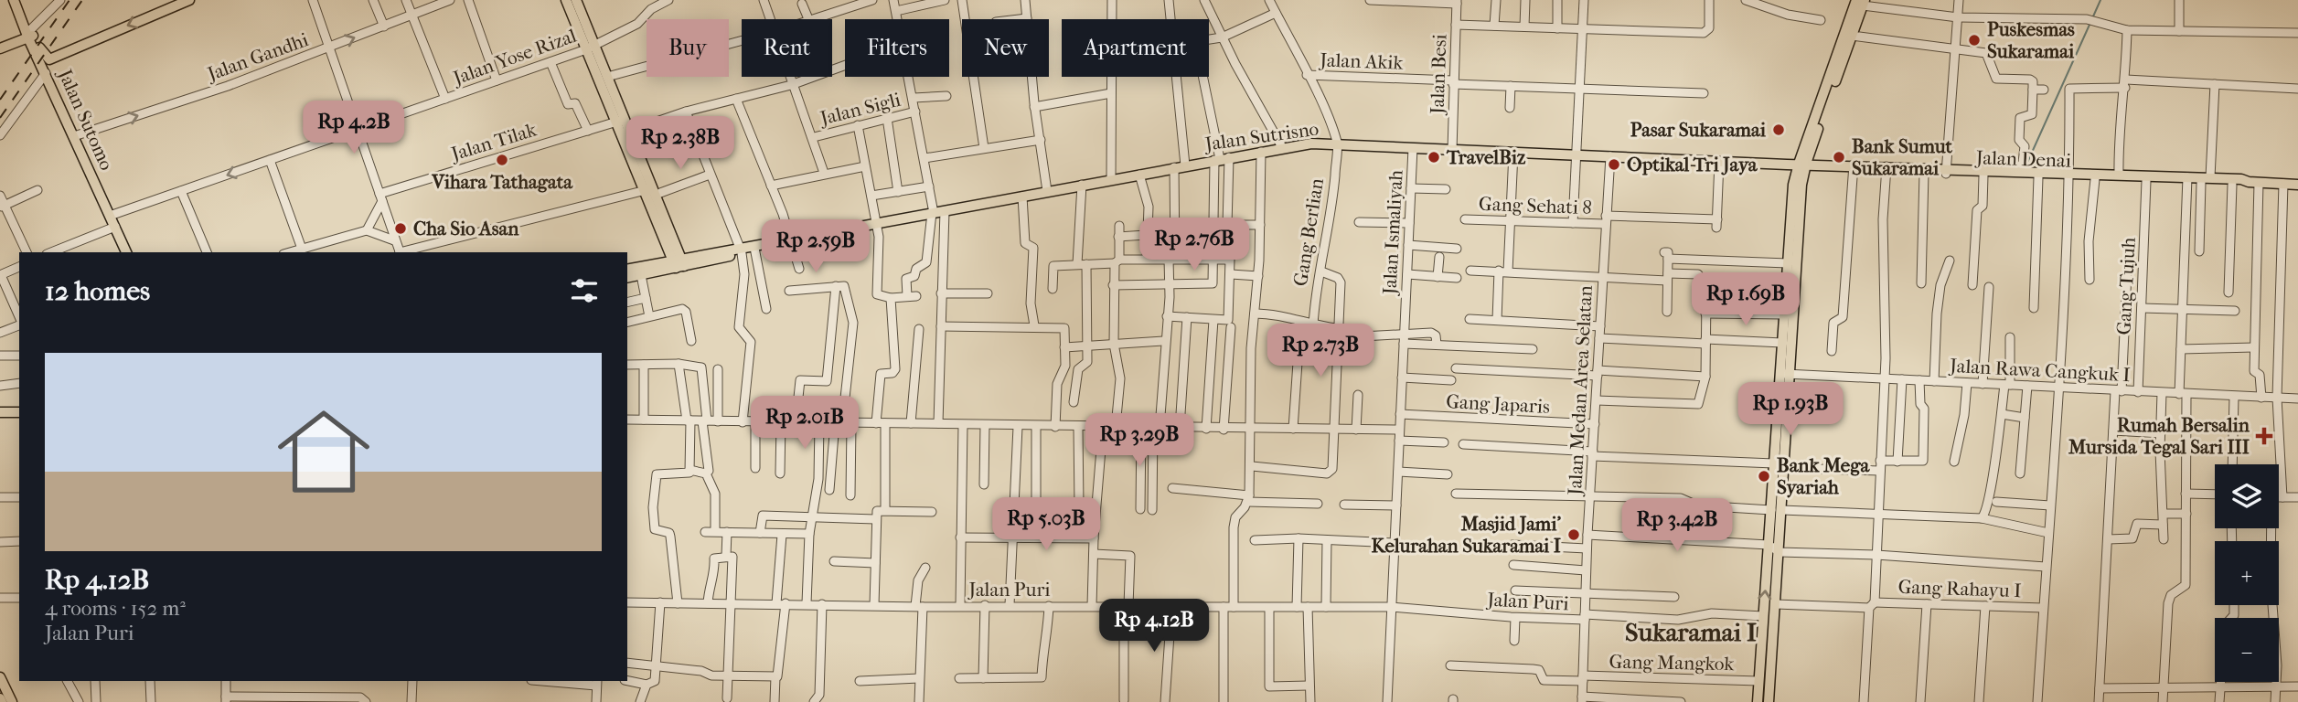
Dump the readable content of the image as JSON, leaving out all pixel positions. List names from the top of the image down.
{
  "streets": {
    "main road": ["Jalan Sutomo", "Jalan Sutrisno", "Jalan Denai"],
    "street": [
      "Jalan Gandhi",
      "Jalan Yose Rizal",
      "Jalan Akik",
      "Jalan Besi",
      "Jalan Sigli",
      "Jalan Tilak",
      "Gang Sehati 8",
      "Gang Berlian",
      "Jalan Ismaliyah",
      "Gang Tujuh",
      "Jalan Rawa Cangkuk I",
      "Jalan Medan Area Selatan",
      "Gang Japaris",
      "Gang Rahayu I",
      "Jalan Puri",
      "Gang Mangkok"
    ]
  },
  "crossings": [
    ["Jalan Gandhi", "Jalan Sutomo"],
    ["Jalan Yose Rizal", "Jalan Sutomo"],
    ["Jalan Akik", "Jalan Besi"],
    ["Jalan Besi", "Jalan Sutrisno"],
    ["Jalan Sutrisno", "Jalan Denai"],
    ["Jalan Sutrisno", "Gang Sehati 8"],
    ["Jalan Sutrisno", "Gang Berlian"],
    ["Jalan Sutrisno", "Jalan Ismaliyah"],
    ["Jalan Sutrisno", "Jalan Medan Area Selatan"],
    ["Jalan Denai", "Gang Tujuh"],
    ["Gang Sehati 8", "Jalan Medan Area Selatan"],
    ["Jalan Ismaliyah", "Gang Japaris"],
    ["Jalan Ismaliyah", "Jalan Puri"],
    ["Gang Tujuh", "Jalan Rawa Cangkuk I"],
    ["Jalan Medan Area Selatan", "Gang Japaris"],
    ["Jalan Medan Area Selatan", "Jalan Puri"],
    ["Jalan Medan Area Selatan", "Gang Mangkok"]
  ],
  "one_way": ["Jalan Gandhi", "Jalan Sutomo"],
  "districts": ["Sukaramai I"],
  "places": {
    "other": [
      "Puskesmas Sukaramai",
      "Pasar Sukaramai",
      "TravelBiz",
      "Bank Sumut Sukaramai",
      "Vihara Tathagata",
      "Optikal Tri Jaya",
      "Cha Sio Asan",
      "Bank Mega Syariah",
      "Masjid Jami' Kelurahan Sukaramai I"
    ],
    "health": ["Rumah Bersalin Mursida Tegal Sari III"]
  },
  "page": {
    "chip": [
      "Buy",
      "Rent",
      "Filters",
      "New",
      "Apartment"
    ],
    "price": [
      "Rp 4.2B",
      "Rp 2.38B",
      "Rp 2.76B",
      "Rp 2.59B",
      "Rp 1.69B",
      "Rp 2.73B",
      "Rp 1.93B",
      "Rp 2.01B",
      "Rp 3.29B",
      "Rp 5.03B",
      "Rp 3.42B",
      "Rp 4.12B"
    ],
    "heading": "12 homes",
    "list": [
      {
        "name": "Rp 4.12B",
        "note": "4 rooms · 152 m² · Jalan Puri"
      }
    ],
    "map_buttons": ["+", "−"]
  }
}
